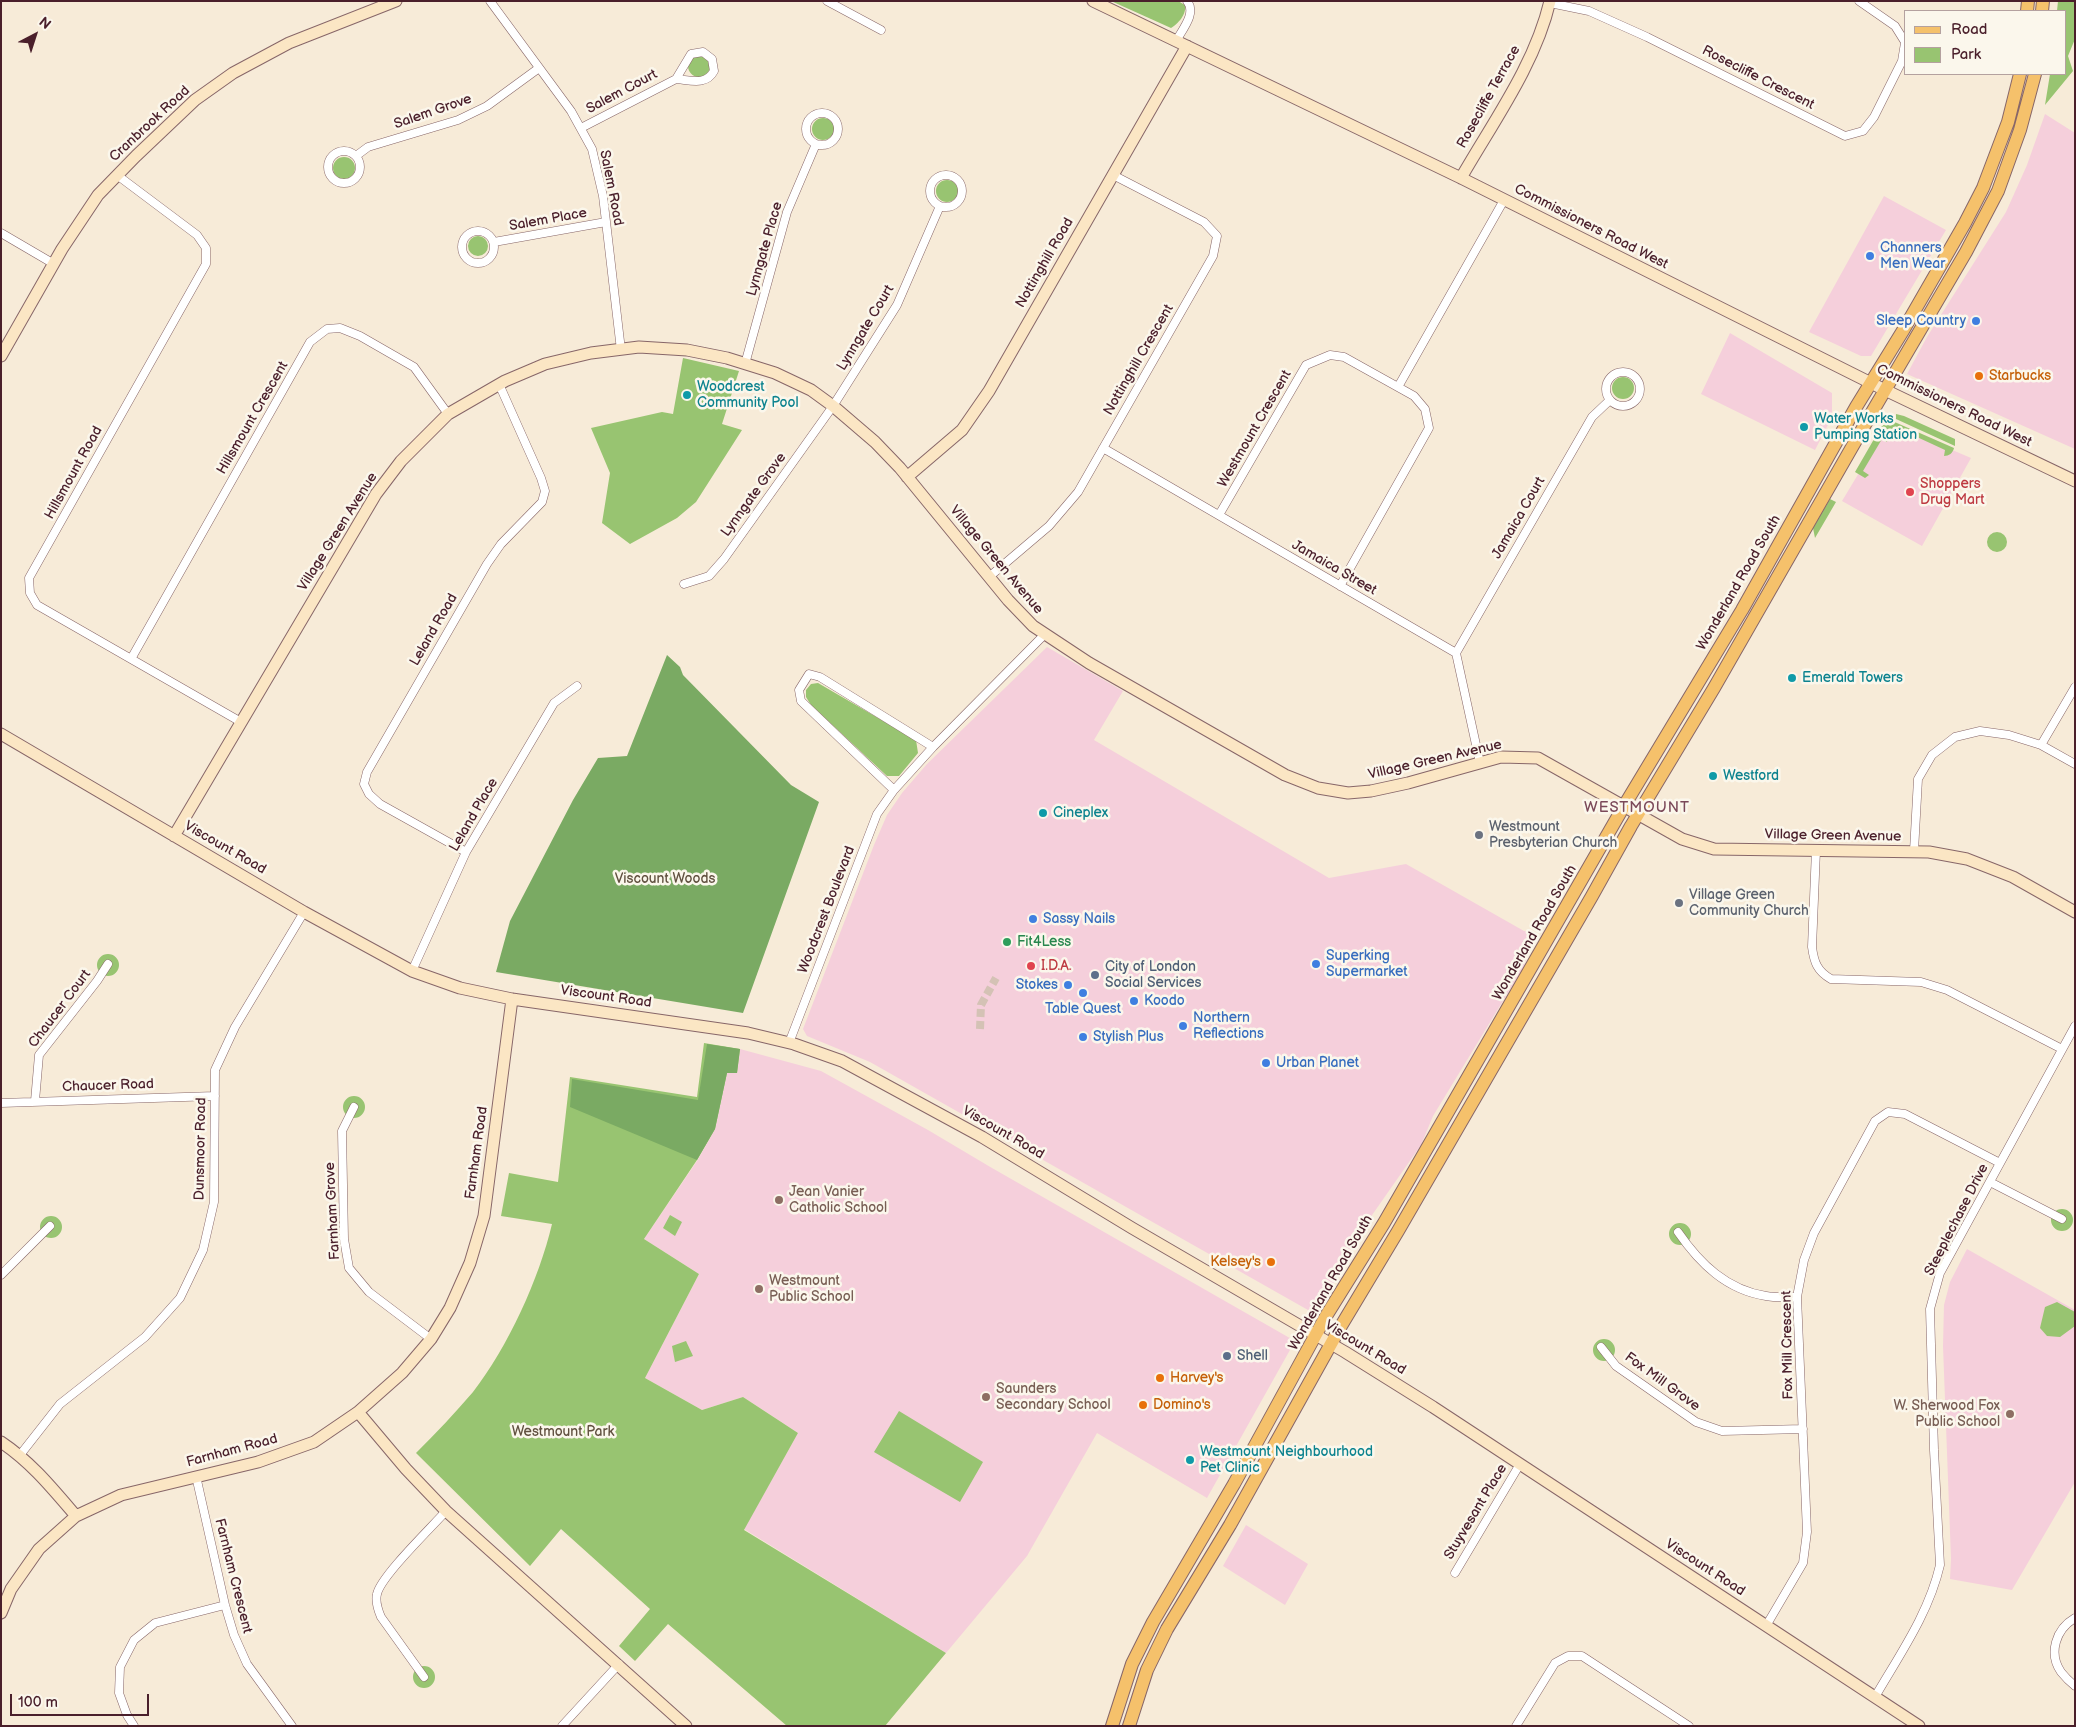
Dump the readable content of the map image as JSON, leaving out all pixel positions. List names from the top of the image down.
{
  "streets": {
    "main road": ["Wonderland Road South"],
    "street": [
      "Rosecliffe Crescent",
      "Salem Court",
      "Rosecliffe Terrace",
      "Salem Grove",
      "Cranbrook Road",
      "Salem Road",
      "Salem Place",
      "Commissioners Road West",
      "Lynngate Place",
      "Nottinghill Road",
      "Lynngate Court",
      "Nottinghill Crescent",
      "Hillsmount Crescent",
      "Westmount Crescent",
      "Hillsmount Road",
      "Lynngate Grove",
      "Jamaica Court",
      "Village Green Avenue",
      "Jamaica Street",
      "Leland Road",
      "Leland Place",
      "Viscount Road",
      "Woodcrest Boulevard",
      "Chaucer Court",
      "Chaucer Road",
      "Dunsmoor Road",
      "Farnham Road",
      "Farnham Grove",
      "Steeplechase Drive",
      "Fox Mill Crescent",
      "Fox Mill Grove",
      "Stuyvesant Place",
      "Farnham Crescent"
    ]
  },
  "crossings": [
    ["Rosecliffe Crescent", "Rosecliffe Terrace"],
    ["Salem Court", "Salem Road"],
    ["Rosecliffe Terrace", "Commissioners Road West"],
    ["Salem Grove", "Salem Road"],
    ["Cranbrook Road", "Hillsmount Road"],
    ["Salem Road", "Salem Place"],
    ["Salem Road", "Village Green Avenue"],
    ["Commissioners Road West", "Nottinghill Road"],
    ["Commissioners Road West", "Wonderland Road South"],
    ["Lynngate Place", "Village Green Avenue"],
    ["Nottinghill Road", "Nottinghill Crescent"],
    ["Nottinghill Road", "Village Green Avenue"],
    ["Lynngate Court", "Lynngate Grove"],
    ["Lynngate Court", "Village Green Avenue"],
    ["Nottinghill Crescent", "Village Green Avenue"],
    ["Nottinghill Crescent", "Jamaica Street"],
    ["Hillsmount Crescent", "Hillsmount Road"],
    ["Hillsmount Crescent", "Village Green Avenue"],
    ["Westmount Crescent", "Jamaica Street"],
    ["Hillsmount Road", "Village Green Avenue"],
    ["Lynngate Grove", "Village Green Avenue"],
    ["Jamaica Court", "Jamaica Street"],
    ["Village Green Avenue", "Wonderland Road South"],
    ["Village Green Avenue", "Leland Road"],
    ["Village Green Avenue", "Viscount Road"],
    ["Village Green Avenue", "Woodcrest Boulevard"],
    ["Wonderland Road South", "Viscount Road"],
    ["Leland Road", "Leland Place"],
    ["Leland Place", "Viscount Road"],
    ["Viscount Road", "Woodcrest Boulevard"],
    ["Viscount Road", "Dunsmoor Road"],
    ["Viscount Road", "Farnham Road"],
    ["Viscount Road", "Steeplechase Drive"],
    ["Viscount Road", "Fox Mill Crescent"],
    ["Viscount Road", "Stuyvesant Place"],
    ["Chaucer Court", "Chaucer Road"],
    ["Chaucer Road", "Dunsmoor Road"],
    ["Farnham Road", "Farnham Grove"],
    ["Farnham Road", "Farnham Crescent"],
    ["Steeplechase Drive", "Fox Mill Crescent"],
    ["Fox Mill Crescent", "Fox Mill Grove"]
  ],
  "districts": ["WESTMOUNT"],
  "parks": ["Viscount Woods", "Westmount Park"],
  "places": [
    "Channers Men Wear",
    "Sleep Country",
    "Starbucks",
    "Woodcrest Community Pool",
    "Water Works Pumping Station",
    "Shoppers Drug Mart",
    "Emerald Towers",
    "Westford",
    "Cineplex",
    "Westmount Presbyterian Church",
    "Village Green Community Church",
    "Sassy Nails",
    "Fit4Less",
    "Superking Supermarket",
    "I.D.A.",
    "City of London Social Services",
    "Stokes",
    "Table Quest",
    "Koodo",
    "Northern Reflections",
    "Stylish Plus",
    "Urban Planet",
    "Jean Vanier Catholic School",
    "Kelsey's",
    "Westmount Public School",
    "Shell",
    "Harvey's",
    "Saunders Secondary School",
    "Domino's",
    "W. Sherwood Fox Public School",
    "Westmount Neighbourhood Pet Clinic"
  ],
  "legend": ["Road", "Park"],
  "scale_bar": "100 m",
  "north": "top right"
}
